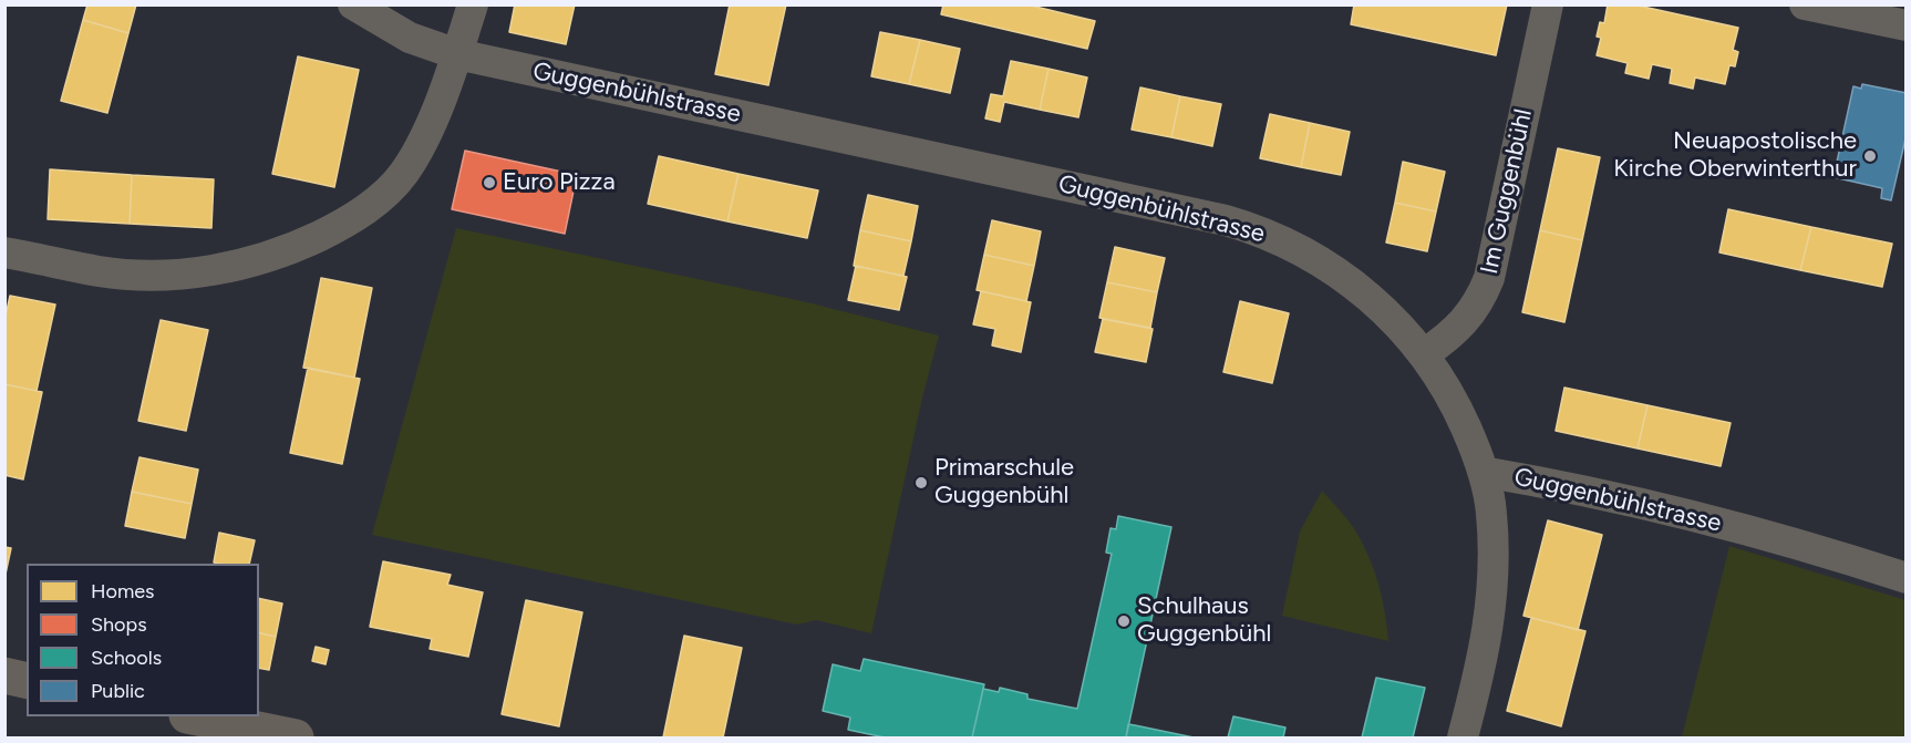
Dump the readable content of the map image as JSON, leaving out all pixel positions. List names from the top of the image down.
{
  "streets": {
    "street": ["Guggenbühlstrasse", "Im Guggenbühl"]
  },
  "crossings": [
    ["Guggenbühlstrasse", "Im Guggenbühl"]
  ],
  "places": [
    "Neuapostolische Kirche Oberwinterthur",
    "Euro Pizza",
    "Primarschule Guggenbühl",
    "Schulhaus Guggenbühl"
  ],
  "legend": [
    "Homes",
    "Shops",
    "Schools",
    "Public"
  ]
}
